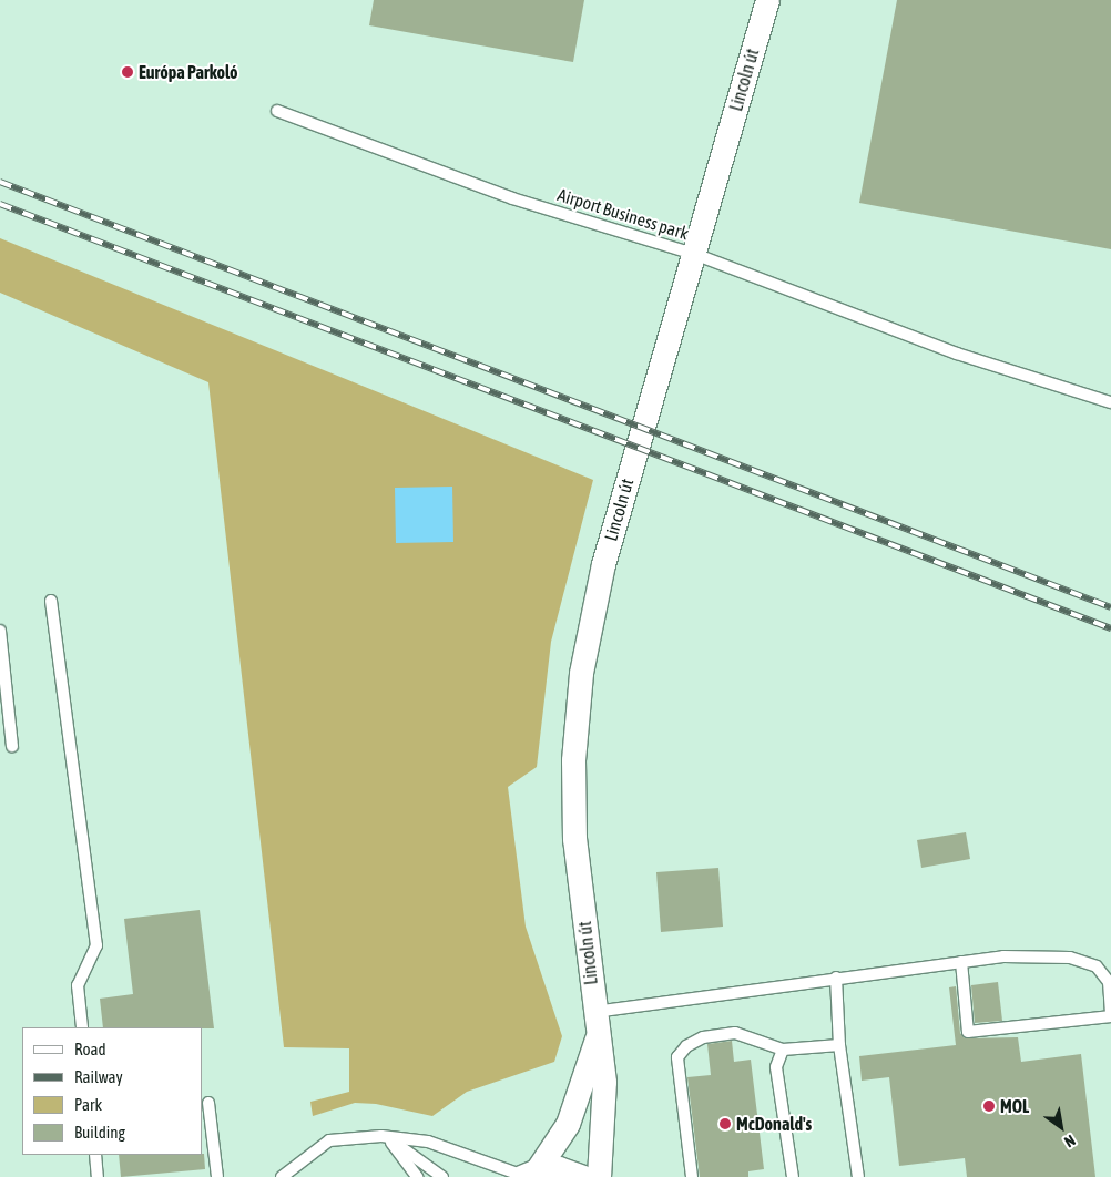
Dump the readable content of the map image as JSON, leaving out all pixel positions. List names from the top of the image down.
{
  "streets": {
    "street": ["Lincoln út"],
    "lane": ["Airport Business park"]
  },
  "crossings": [
    ["Lincoln út", "Airport Business park"]
  ],
  "places": ["Európa Parkoló", "MOL", "McDonald's"],
  "legend": [
    "Road",
    "Railway",
    "Park",
    "Building"
  ],
  "north": "bottom right"
}
